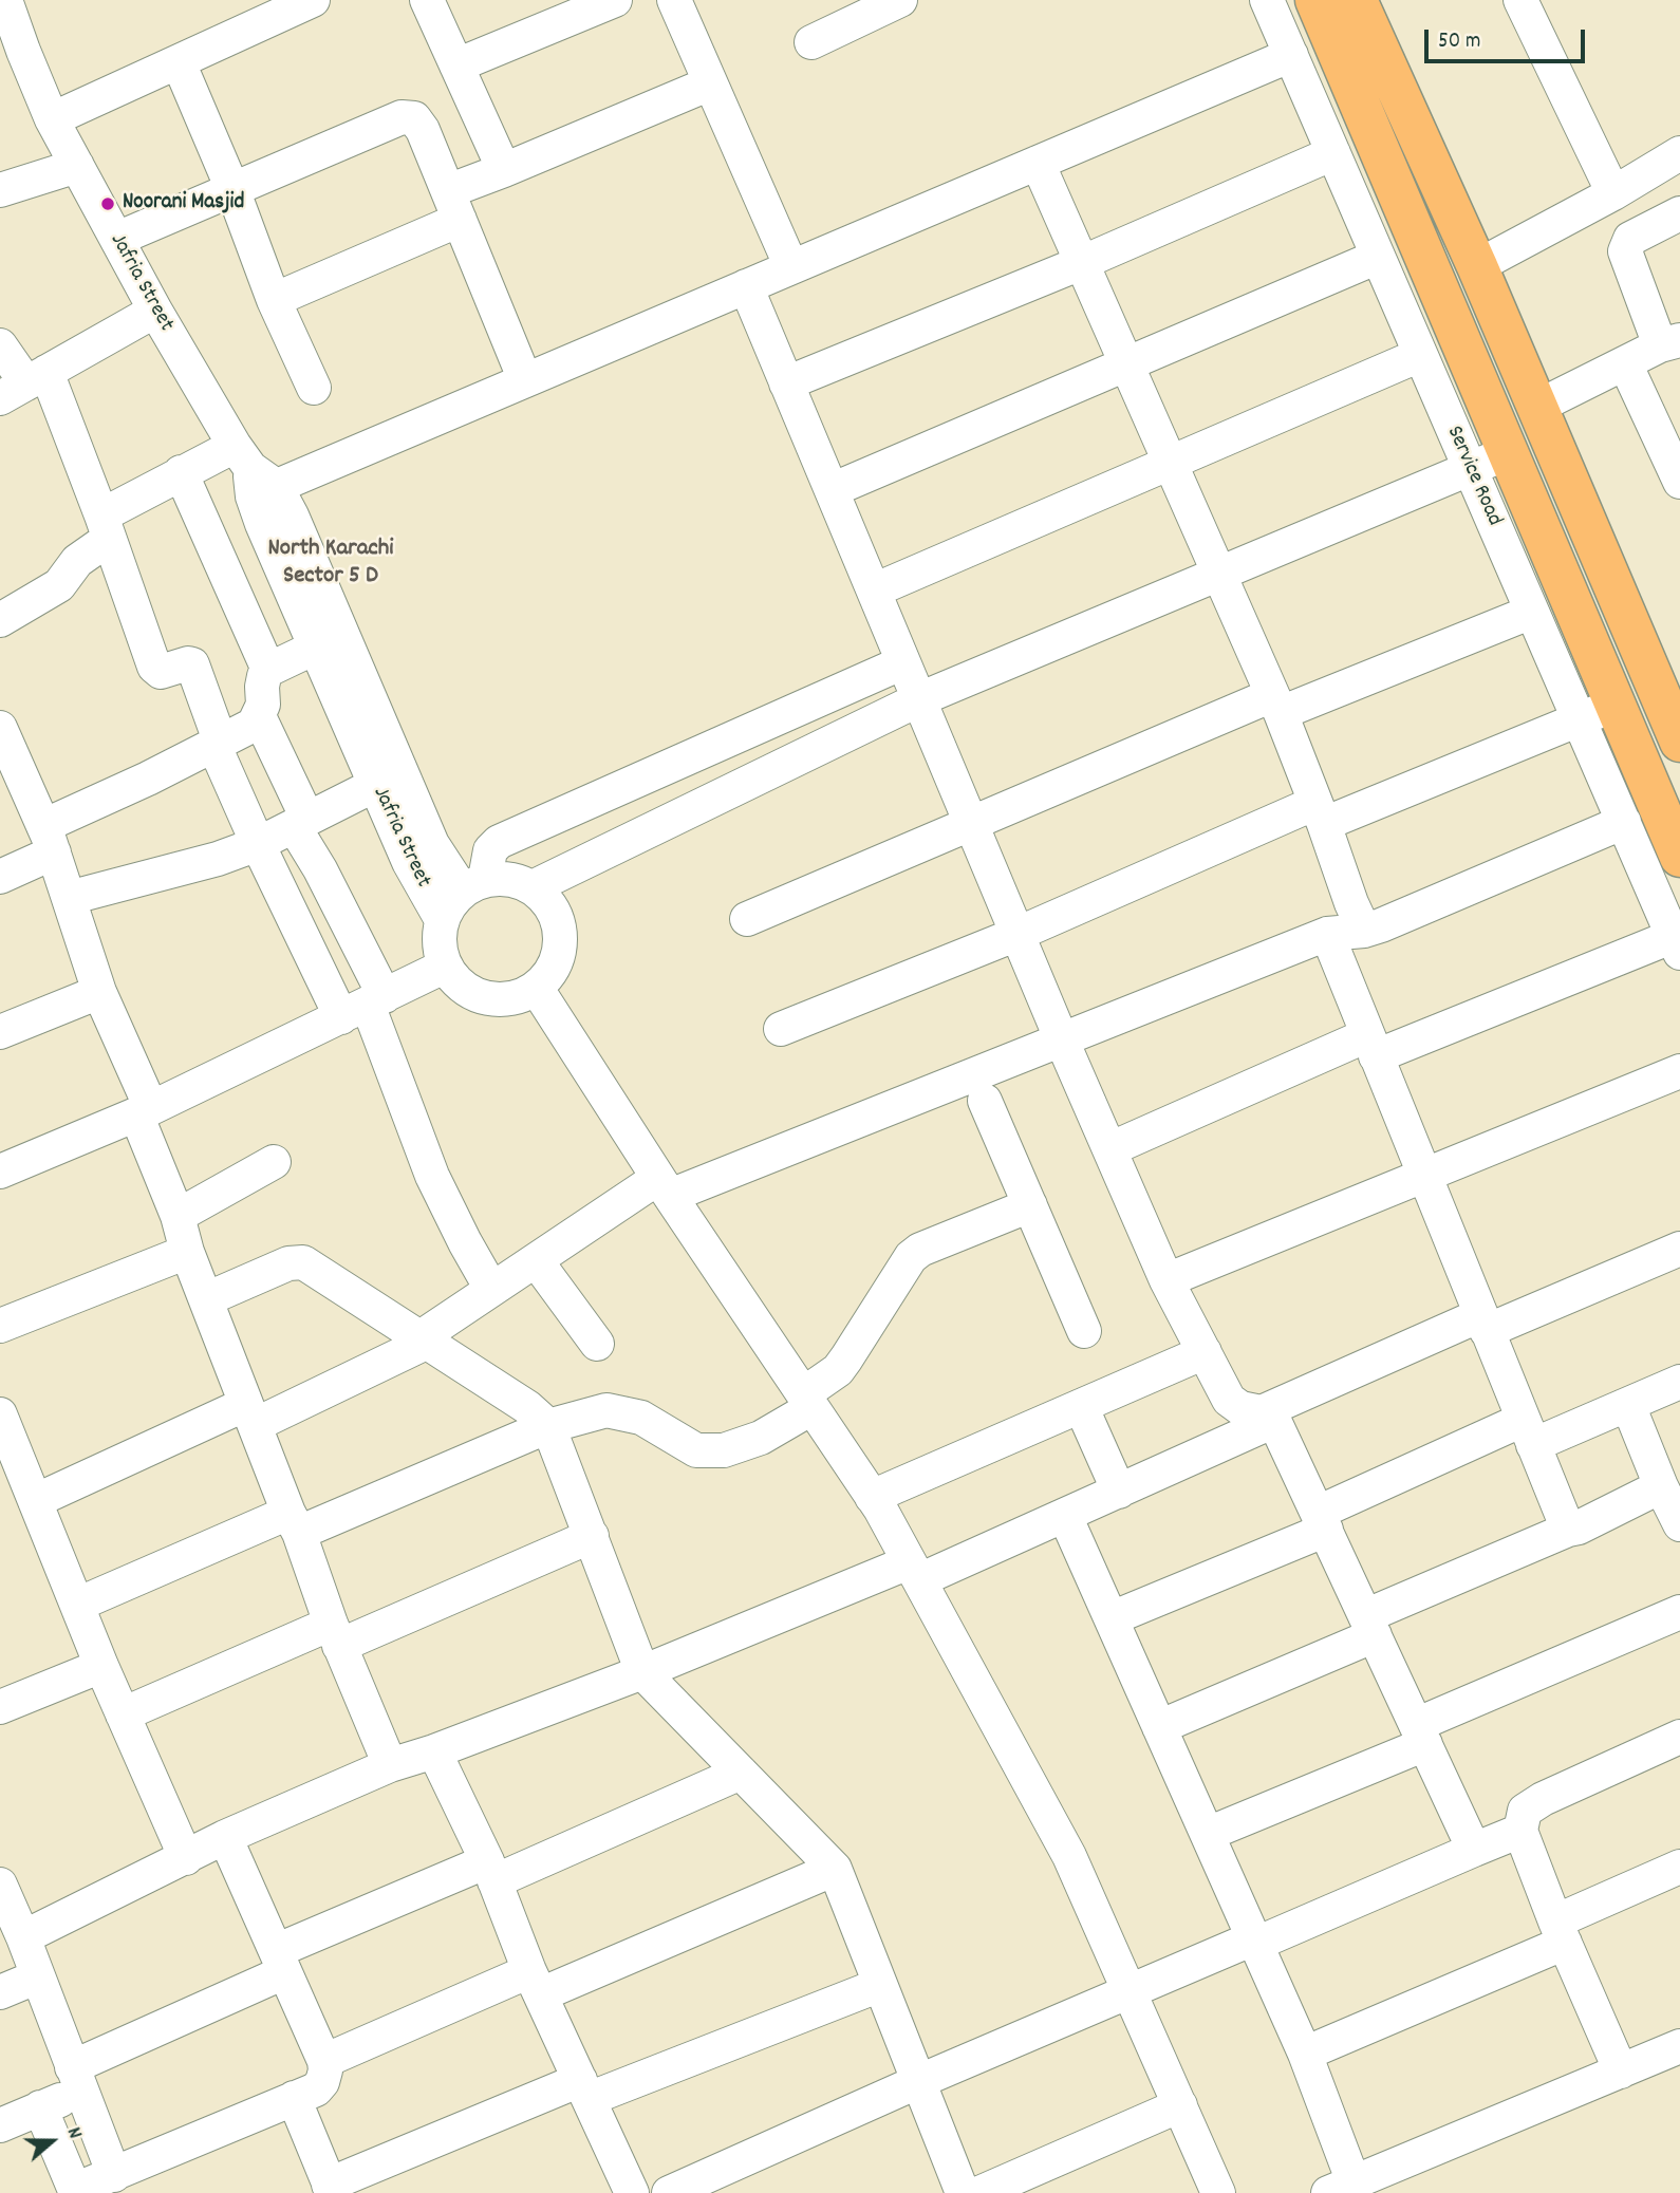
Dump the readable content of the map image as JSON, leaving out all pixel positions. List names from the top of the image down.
{
  "streets": {
    "street": ["Jafria Street", "Service Road"]
  },
  "districts": ["North Karachi Sector 5 D"],
  "places": ["Noorani Masjid"],
  "scale_bar": "50 m",
  "north": "right"
}
